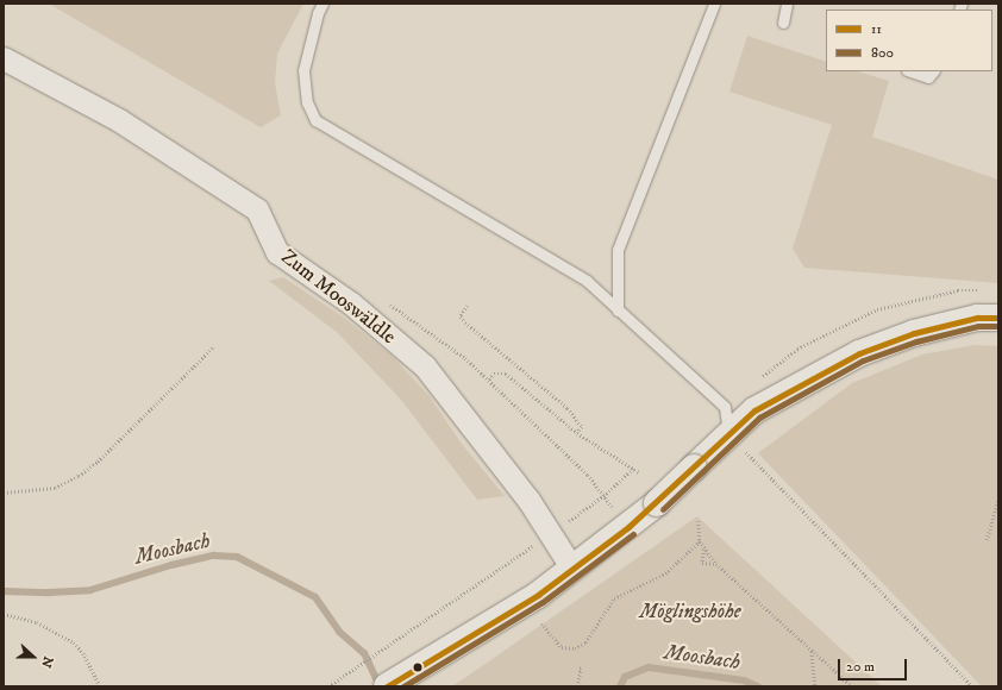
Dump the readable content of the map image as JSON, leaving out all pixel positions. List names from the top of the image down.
{
  "streets": {
    "street": ["Zum Mooswäldle"]
  },
  "water": ["Moosbach"],
  "parks": ["Möglingshöhe"],
  "lines": ["transit line 11", "transit line 800"],
  "legend": ["11", "800"],
  "scale_bar": "20 m",
  "north": "right"
}
